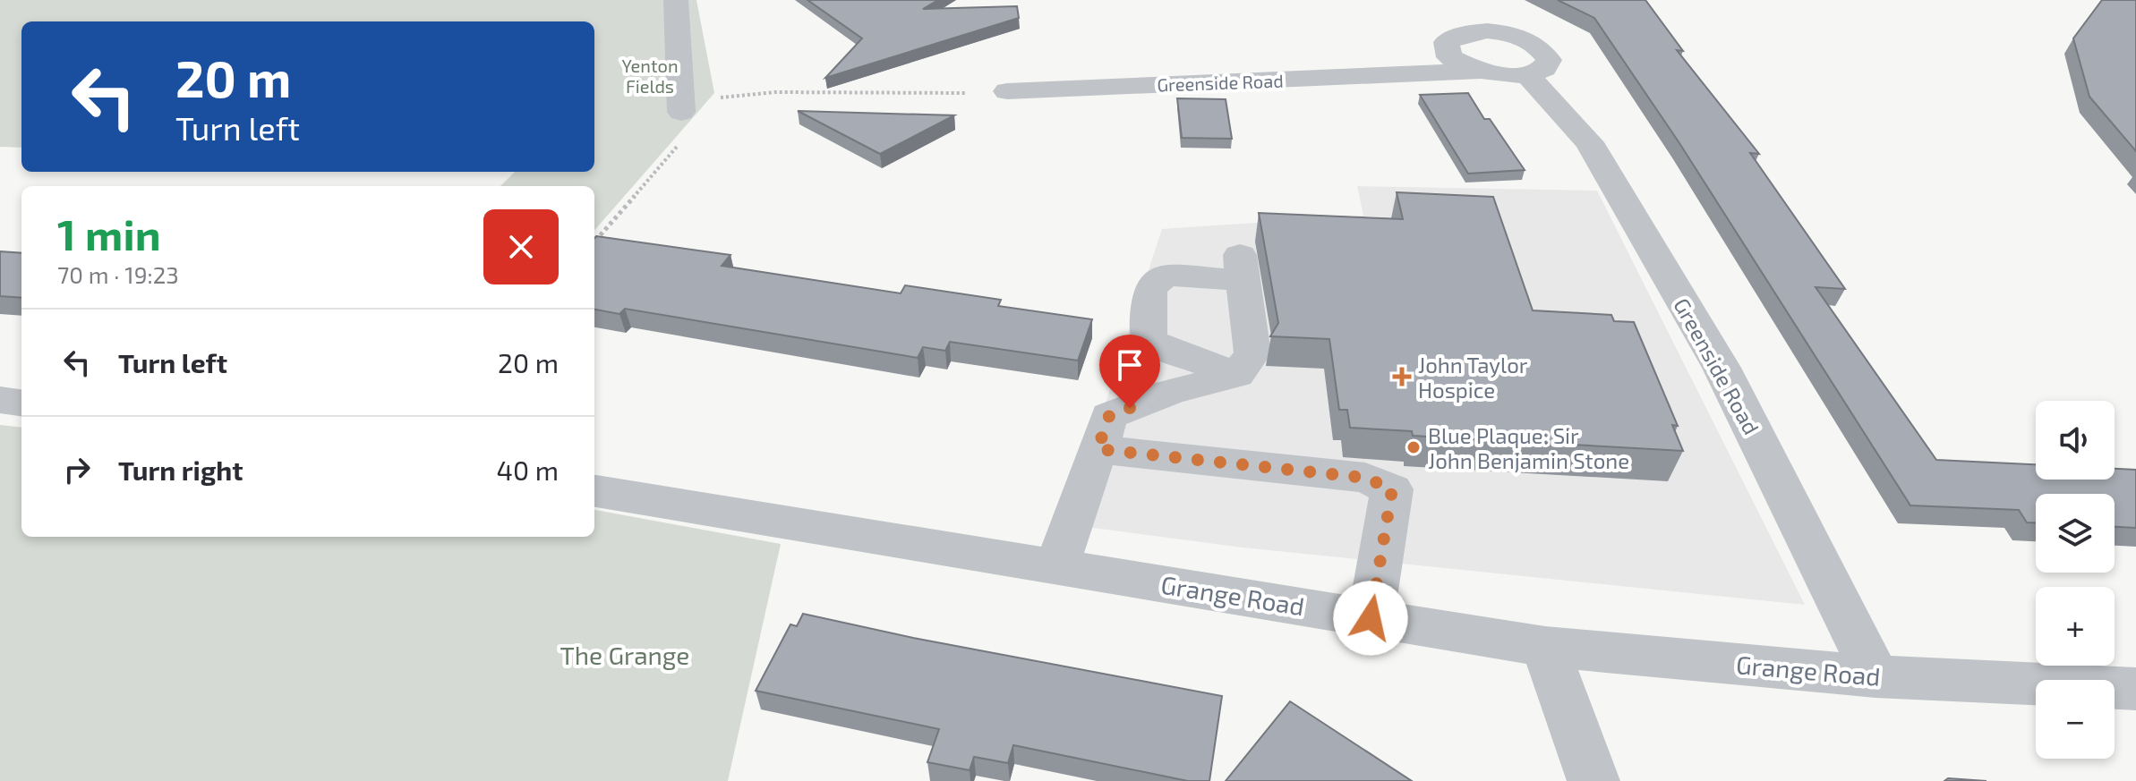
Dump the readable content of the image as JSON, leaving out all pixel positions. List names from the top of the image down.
{
  "streets": {
    "street": ["Greenside Road", "Grange Road"]
  },
  "crossings": [
    ["Greenside Road", "Grange Road"]
  ],
  "parks": ["Yenton Fields", "The Grange"],
  "places": {
    "health": ["John Taylor Hospice"],
    "other": ["Blue Plaque: Sir John Benjamin Stone"]
  },
  "page": {
    "turn": ["20 m", "Turn left"],
    "heading": ["1 min", "70 m · 19:23"],
    "list": [
      {
        "name": "Turn left",
        "value": "20 m"
      },
      {
        "name": "Turn right",
        "value": "40 m"
      }
    ],
    "map_buttons": ["+", "−"]
  }
}
